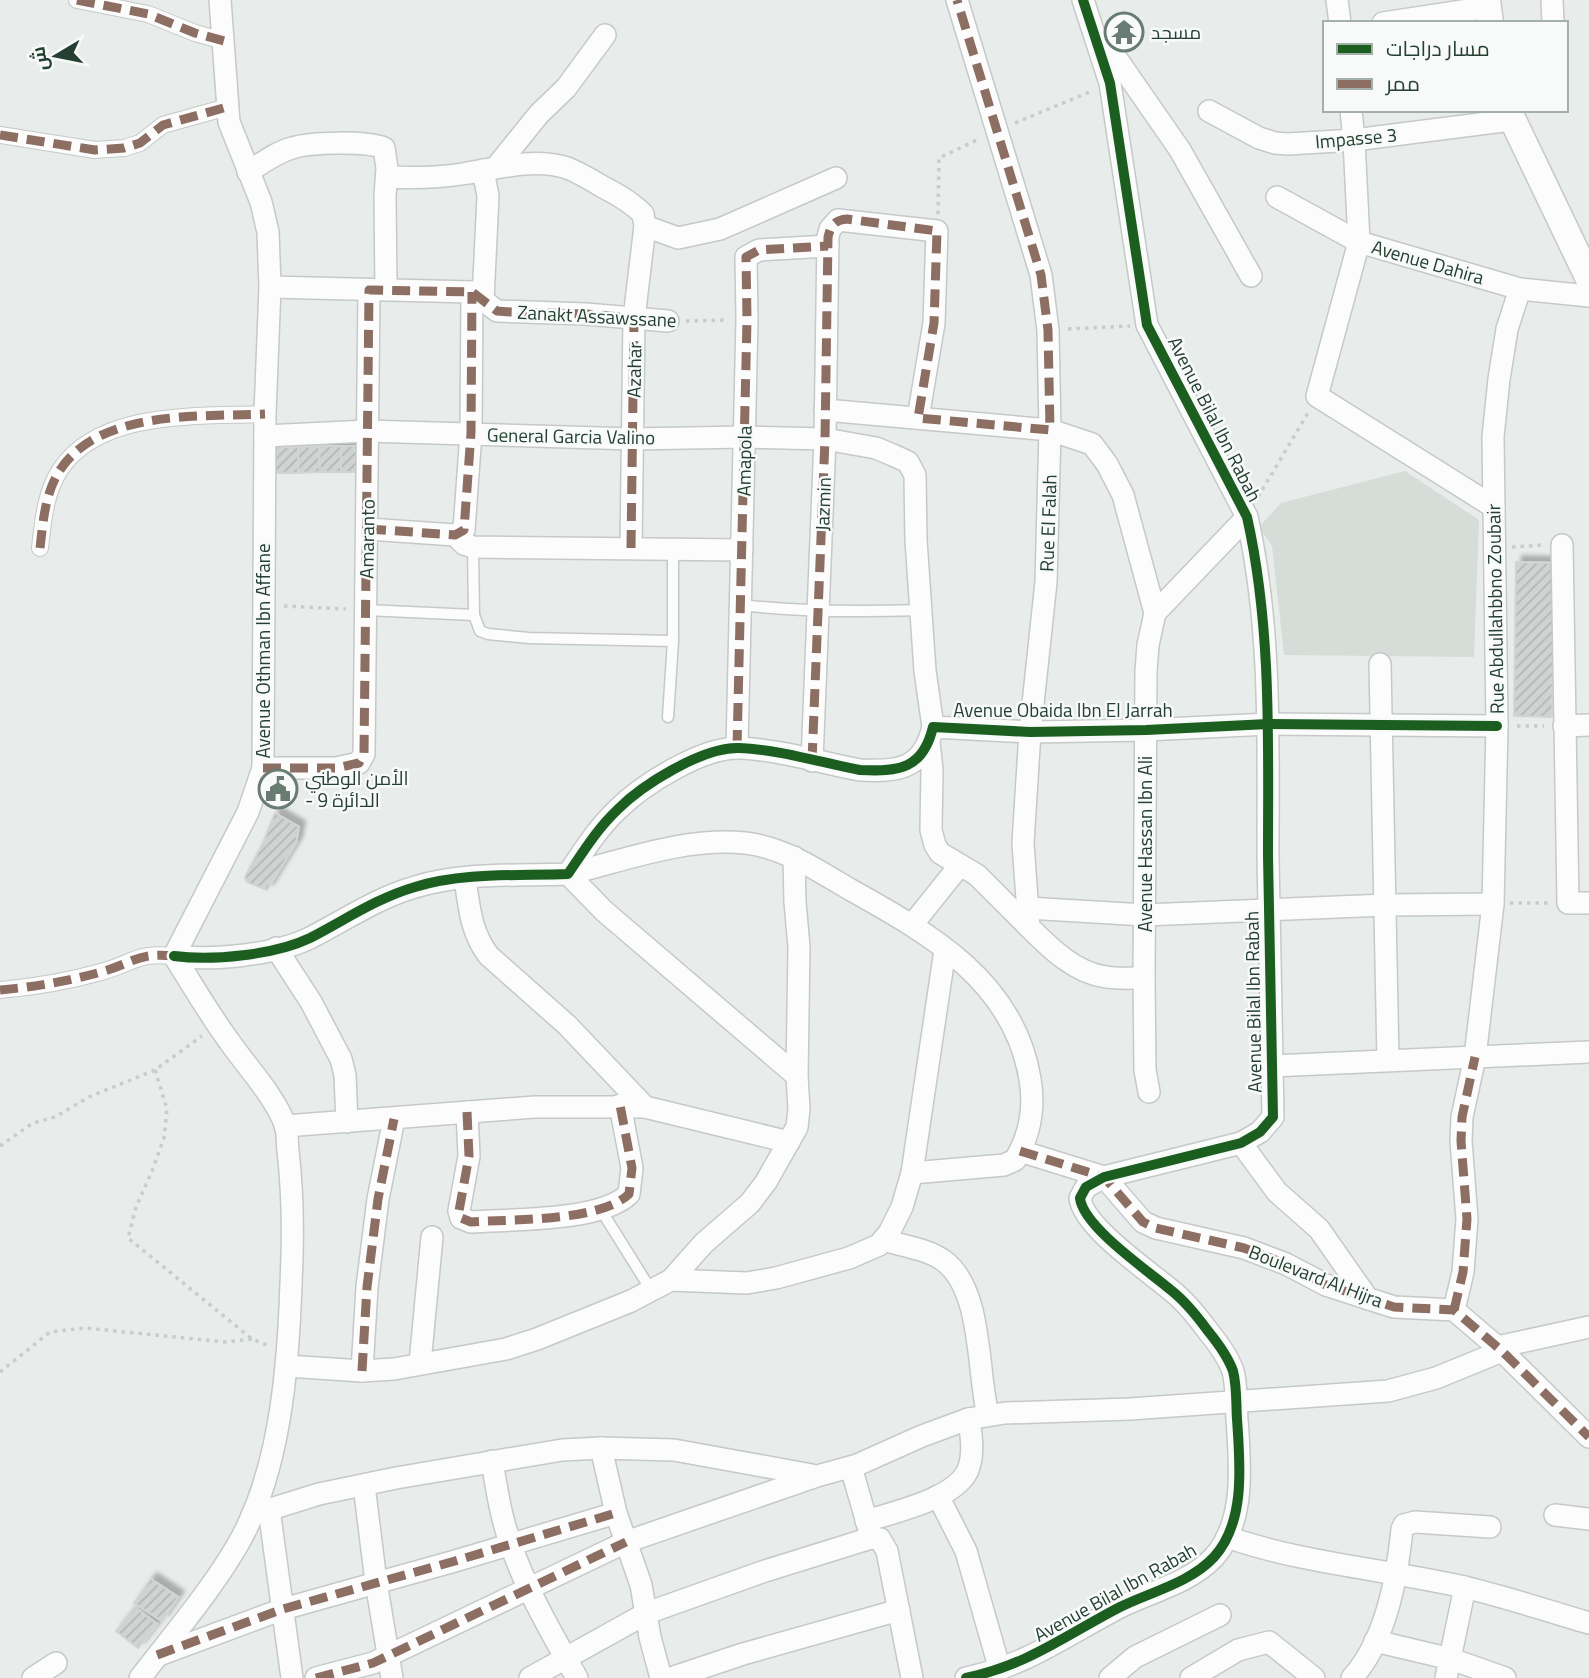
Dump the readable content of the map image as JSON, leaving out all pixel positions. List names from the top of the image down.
{
  "streets": {
    "street": [
      "Impasse 3",
      "Avenue Dahira",
      "Zanakt Assawssane",
      "Azahar",
      "Avenue Bilal Ibn Rabah",
      "General Garcia Valino",
      "Amapola",
      "Jazmin",
      "Rue El Falah",
      "Amaranto",
      "Rue Abdullahbbno Zoubair",
      "Avenue Othman Ibn Affane",
      "Avenue Obaida Ibn El Jarrah",
      "Avenue Hassan Ibn Ali",
      "Boulevard Al Hijra"
    ]
  },
  "crossings": [
    ["Avenue Dahira", "Rue Abdullahbbno Zoubair"],
    ["Zanakt Assawssane", "Azahar"],
    ["Zanakt Assawssane", "Amapola"],
    ["Zanakt Assawssane", "Amaranto"],
    ["Zanakt Assawssane", "Avenue Othman Ibn Affane"],
    ["Azahar", "General Garcia Valino"],
    ["Avenue Bilal Ibn Rabah", "Avenue Obaida Ibn El Jarrah"],
    ["Avenue Bilal Ibn Rabah", "Boulevard Al Hijra"],
    ["General Garcia Valino", "Amapola"],
    ["General Garcia Valino", "Jazmin"],
    ["General Garcia Valino", "Rue El Falah"],
    ["General Garcia Valino", "Amaranto"],
    ["General Garcia Valino", "Avenue Othman Ibn Affane"],
    ["General Garcia Valino", "Avenue Obaida Ibn El Jarrah"],
    ["Amapola", "Jazmin"],
    ["Jazmin", "Avenue Hassan Ibn Ali"],
    ["Rue El Falah", "Avenue Obaida Ibn El Jarrah"],
    ["Rue El Falah", "Avenue Hassan Ibn Ali"],
    ["Amaranto", "Avenue Othman Ibn Affane"],
    ["Rue Abdullahbbno Zoubair", "Avenue Obaida Ibn El Jarrah"],
    ["Rue Abdullahbbno Zoubair", "Boulevard Al Hijra"],
    ["Avenue Obaida Ibn El Jarrah", "Avenue Hassan Ibn Ali"]
  ],
  "places": {
    "temple": ["مسجد"],
    "public building": ["الأمن الوطني - الدائرة 9"]
  },
  "legend": ["مسار دراجات", "ممر"],
  "north": "left"
}
